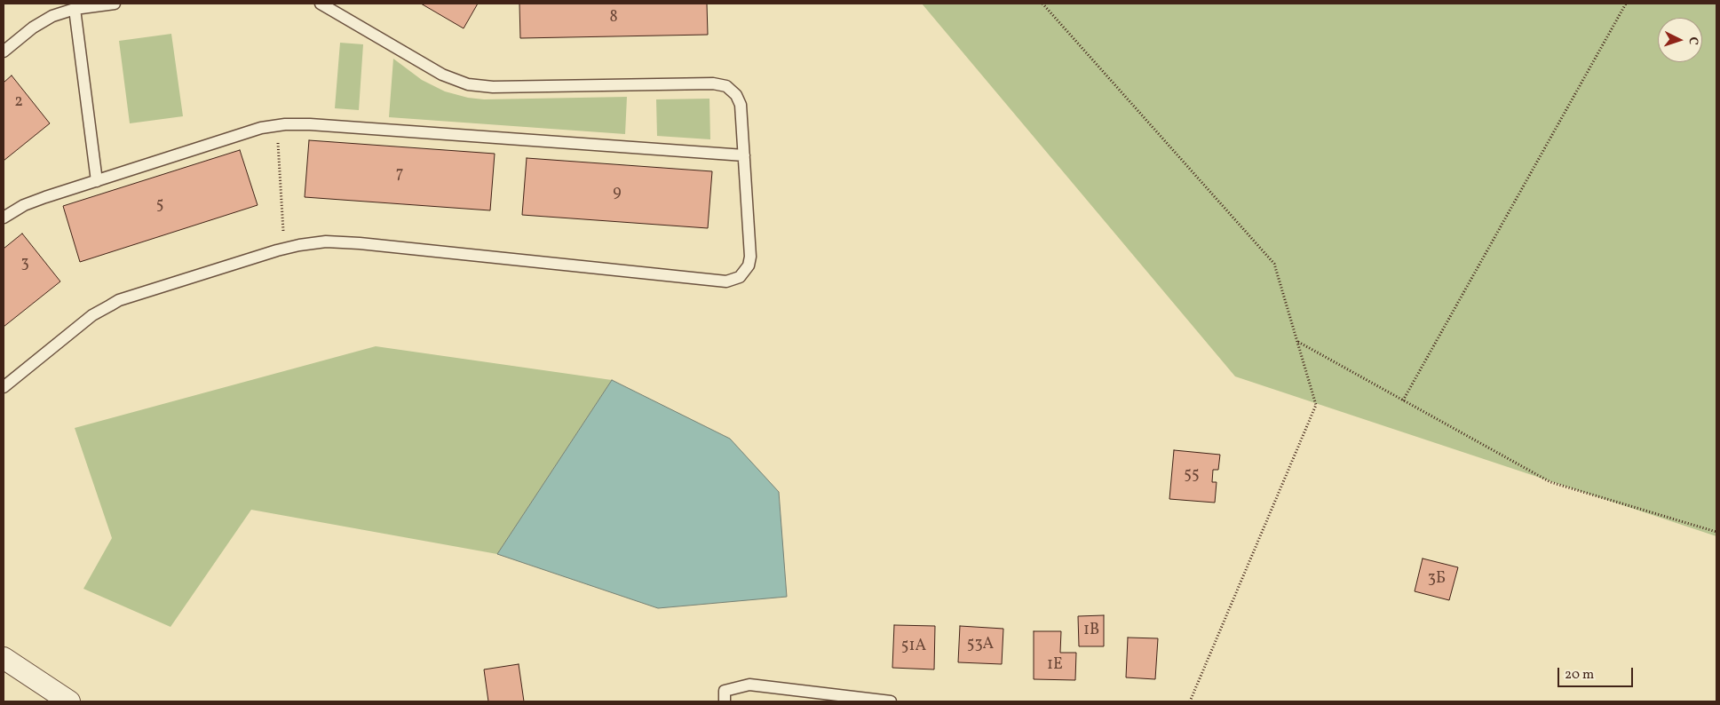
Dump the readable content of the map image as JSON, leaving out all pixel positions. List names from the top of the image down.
{
  "house_numbers": [
    "8",
    "2",
    "7",
    "9",
    "5",
    "3",
    "55",
    "3Б",
    "1В",
    "53А",
    "51А",
    "1Е"
  ],
  "scale_bar": "20 m",
  "north": "right"
}
